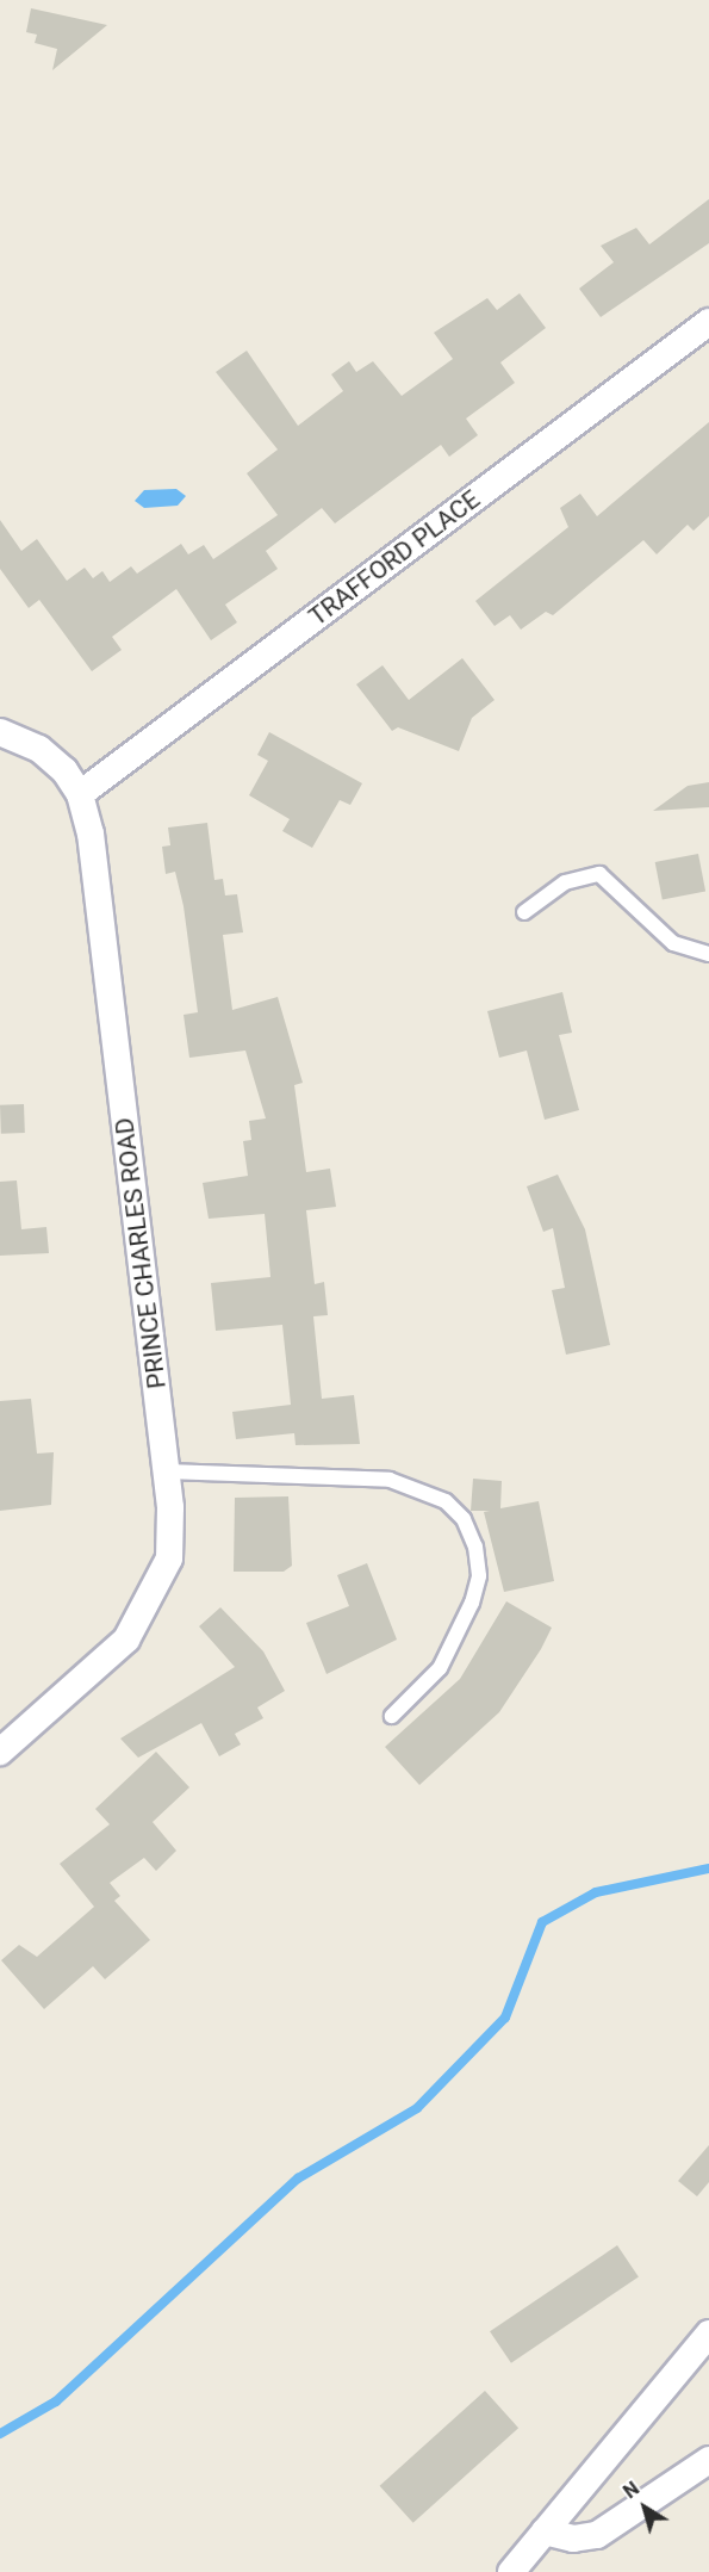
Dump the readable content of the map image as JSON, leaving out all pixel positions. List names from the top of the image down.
{
  "streets": {
    "street": ["TRAFFORD PLACE", "PRINCE CHARLES ROAD"]
  },
  "crossings": [
    ["TRAFFORD PLACE", "PRINCE CHARLES ROAD"]
  ],
  "north": "top left"
}
